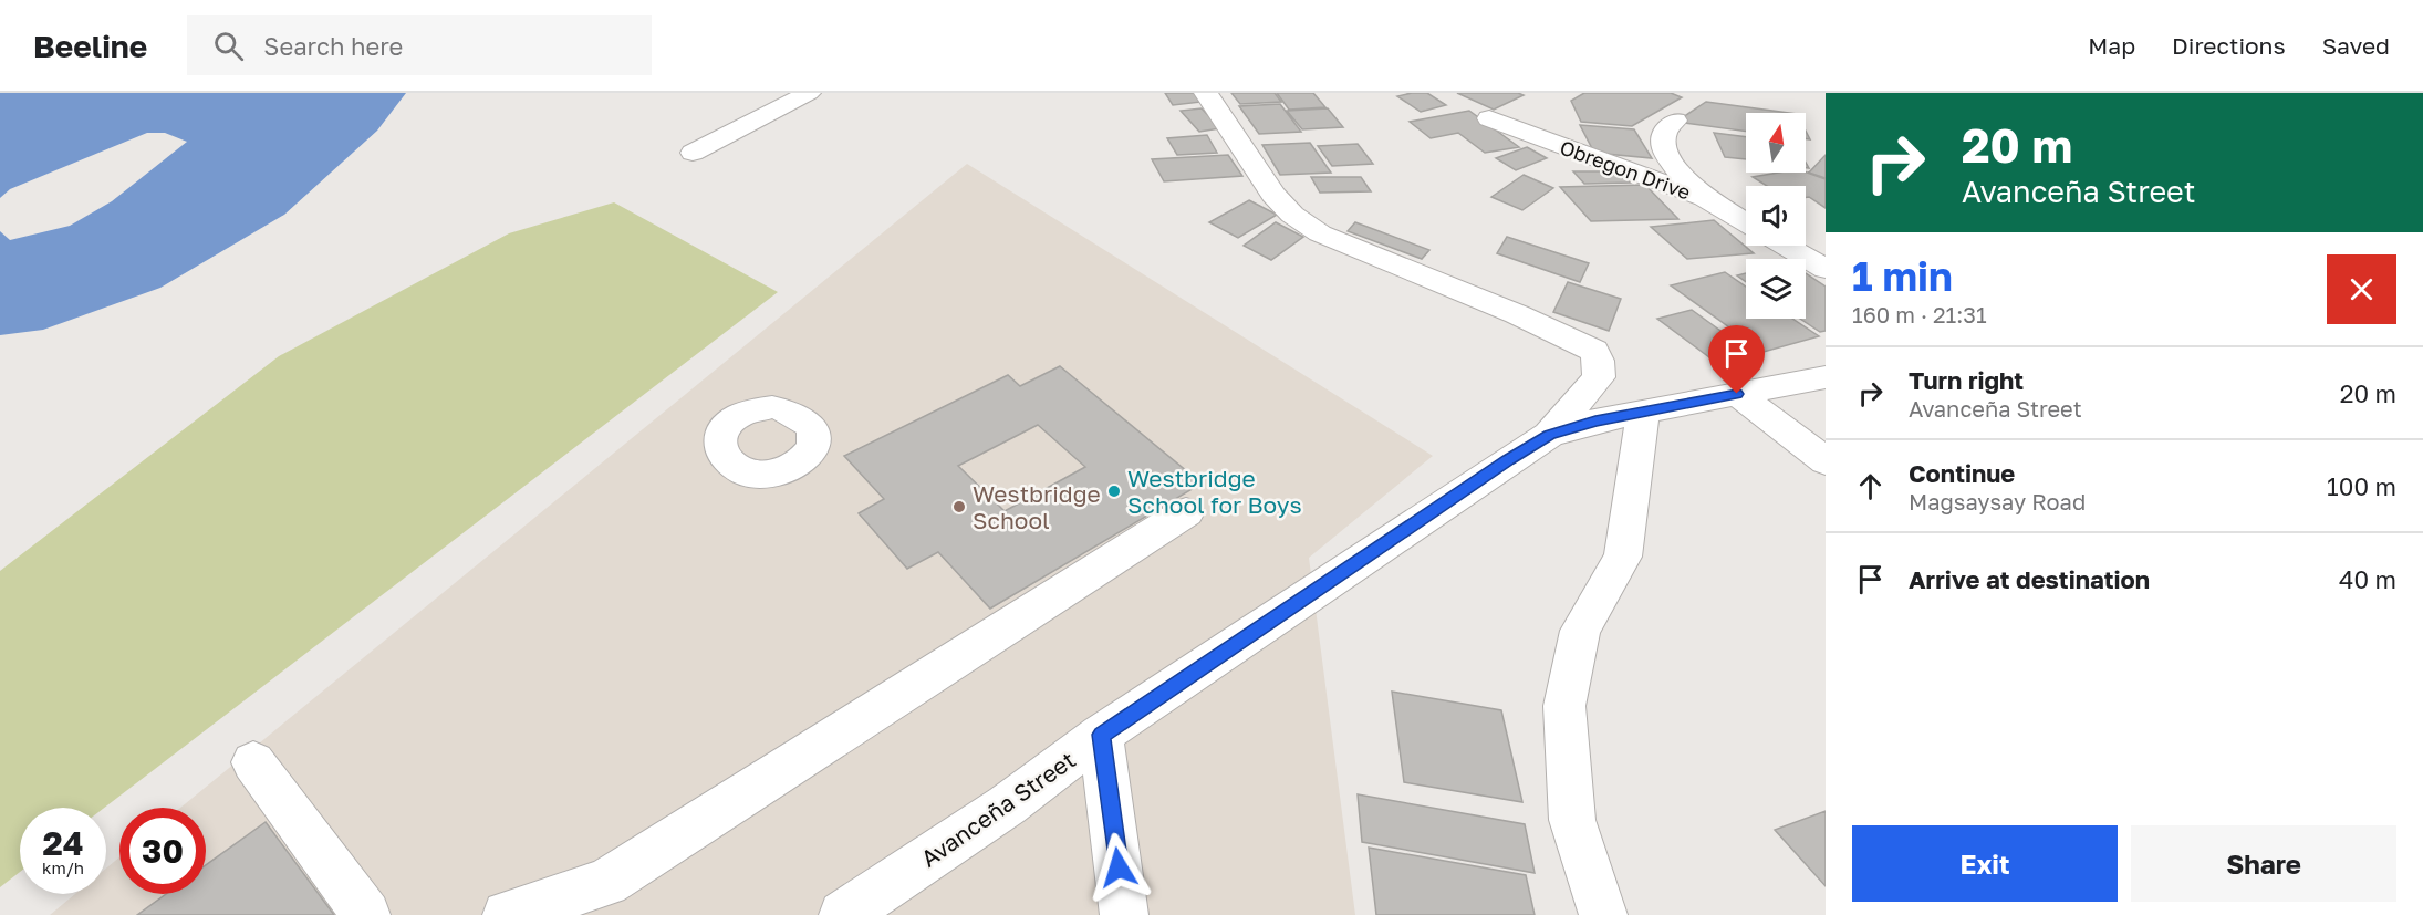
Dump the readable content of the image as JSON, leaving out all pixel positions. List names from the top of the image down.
{
  "streets": {
    "street": ["Obregon Drive", "Avanceña Street"]
  },
  "places": ["Westbridge School for Boys", "Westbridge School"],
  "north": "top",
  "page": {
    "header": "Beeline",
    "search": "Search here",
    "nav": ["Map", "Directions", "Saved"],
    "turn": ["20 m", "Avanceña Street"],
    "heading": ["1 min", "160 m · 21:31"],
    "list": [
      {
        "name": "Turn right",
        "note": "Avanceña Street",
        "value": "20 m"
      },
      {
        "name": "Continue",
        "note": "Magsaysay Road",
        "value": "100 m"
      },
      {
        "name": "Arrive at destination",
        "value": "40 m"
      }
    ],
    "speed": "24 km/h",
    "limit": "30",
    "buttons": ["Exit", "Share"]
  }
}
